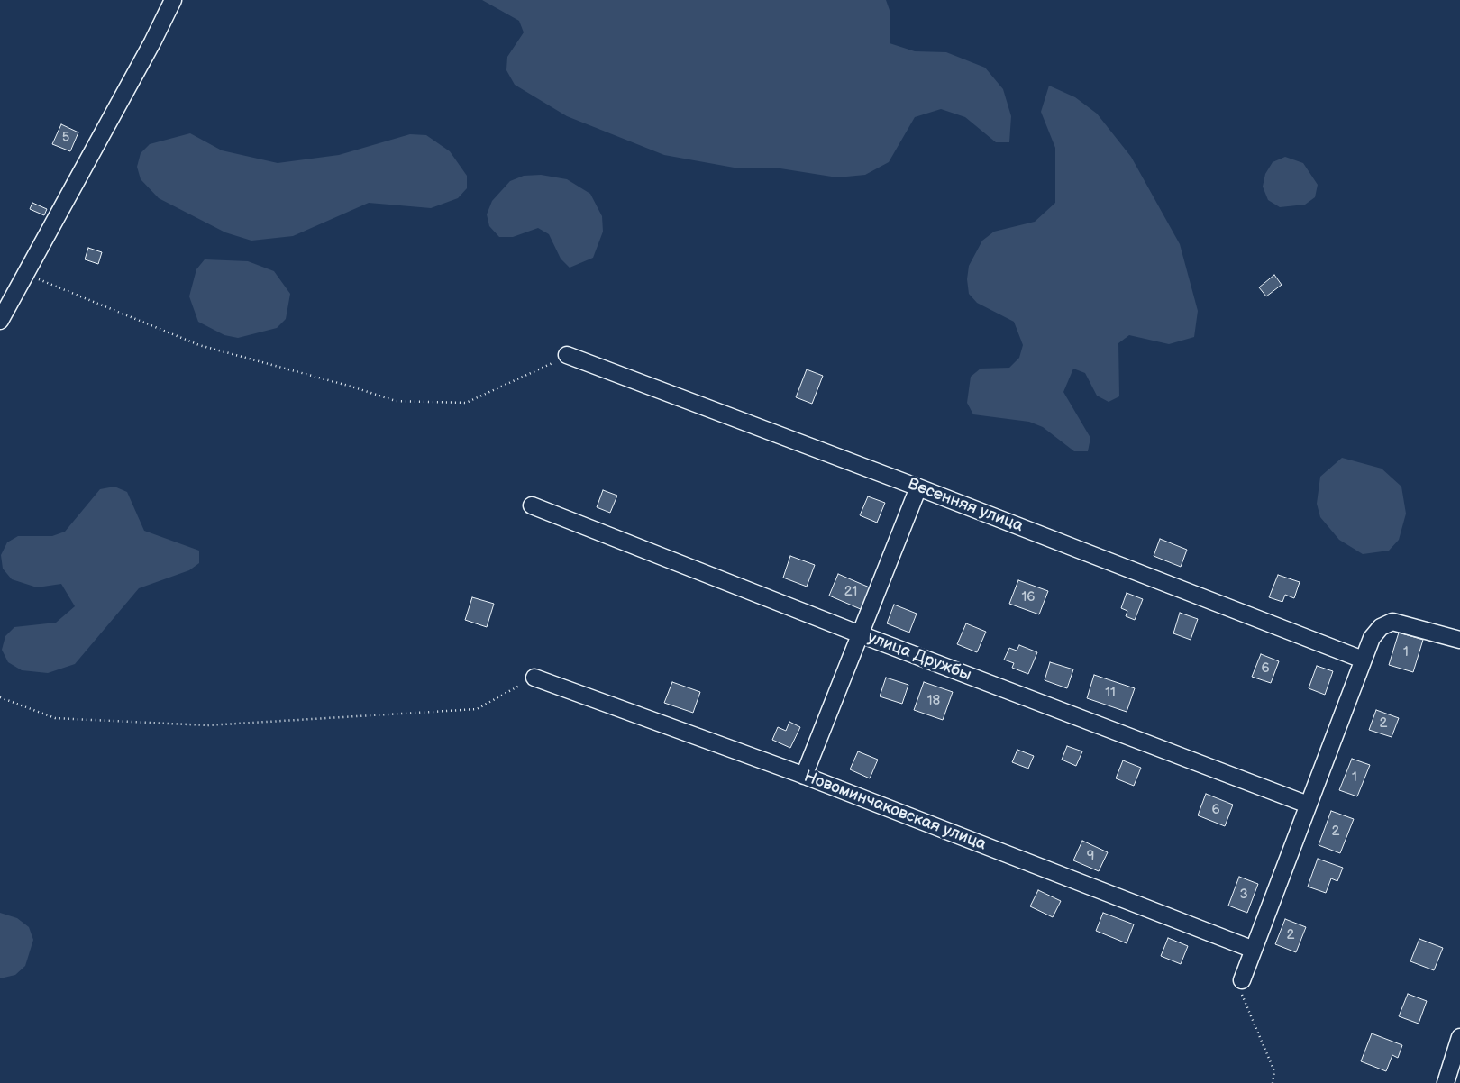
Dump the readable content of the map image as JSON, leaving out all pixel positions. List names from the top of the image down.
{
  "streets": {
    "street": ["Весенняя улица", "улица Дружбы", "Новоминчаковская улица"]
  },
  "house_numbers": [
    "5",
    "21",
    "16",
    "1",
    "6",
    "11",
    "18",
    "2",
    "1",
    "6",
    "2",
    "9",
    "3",
    "2"
  ]
}
